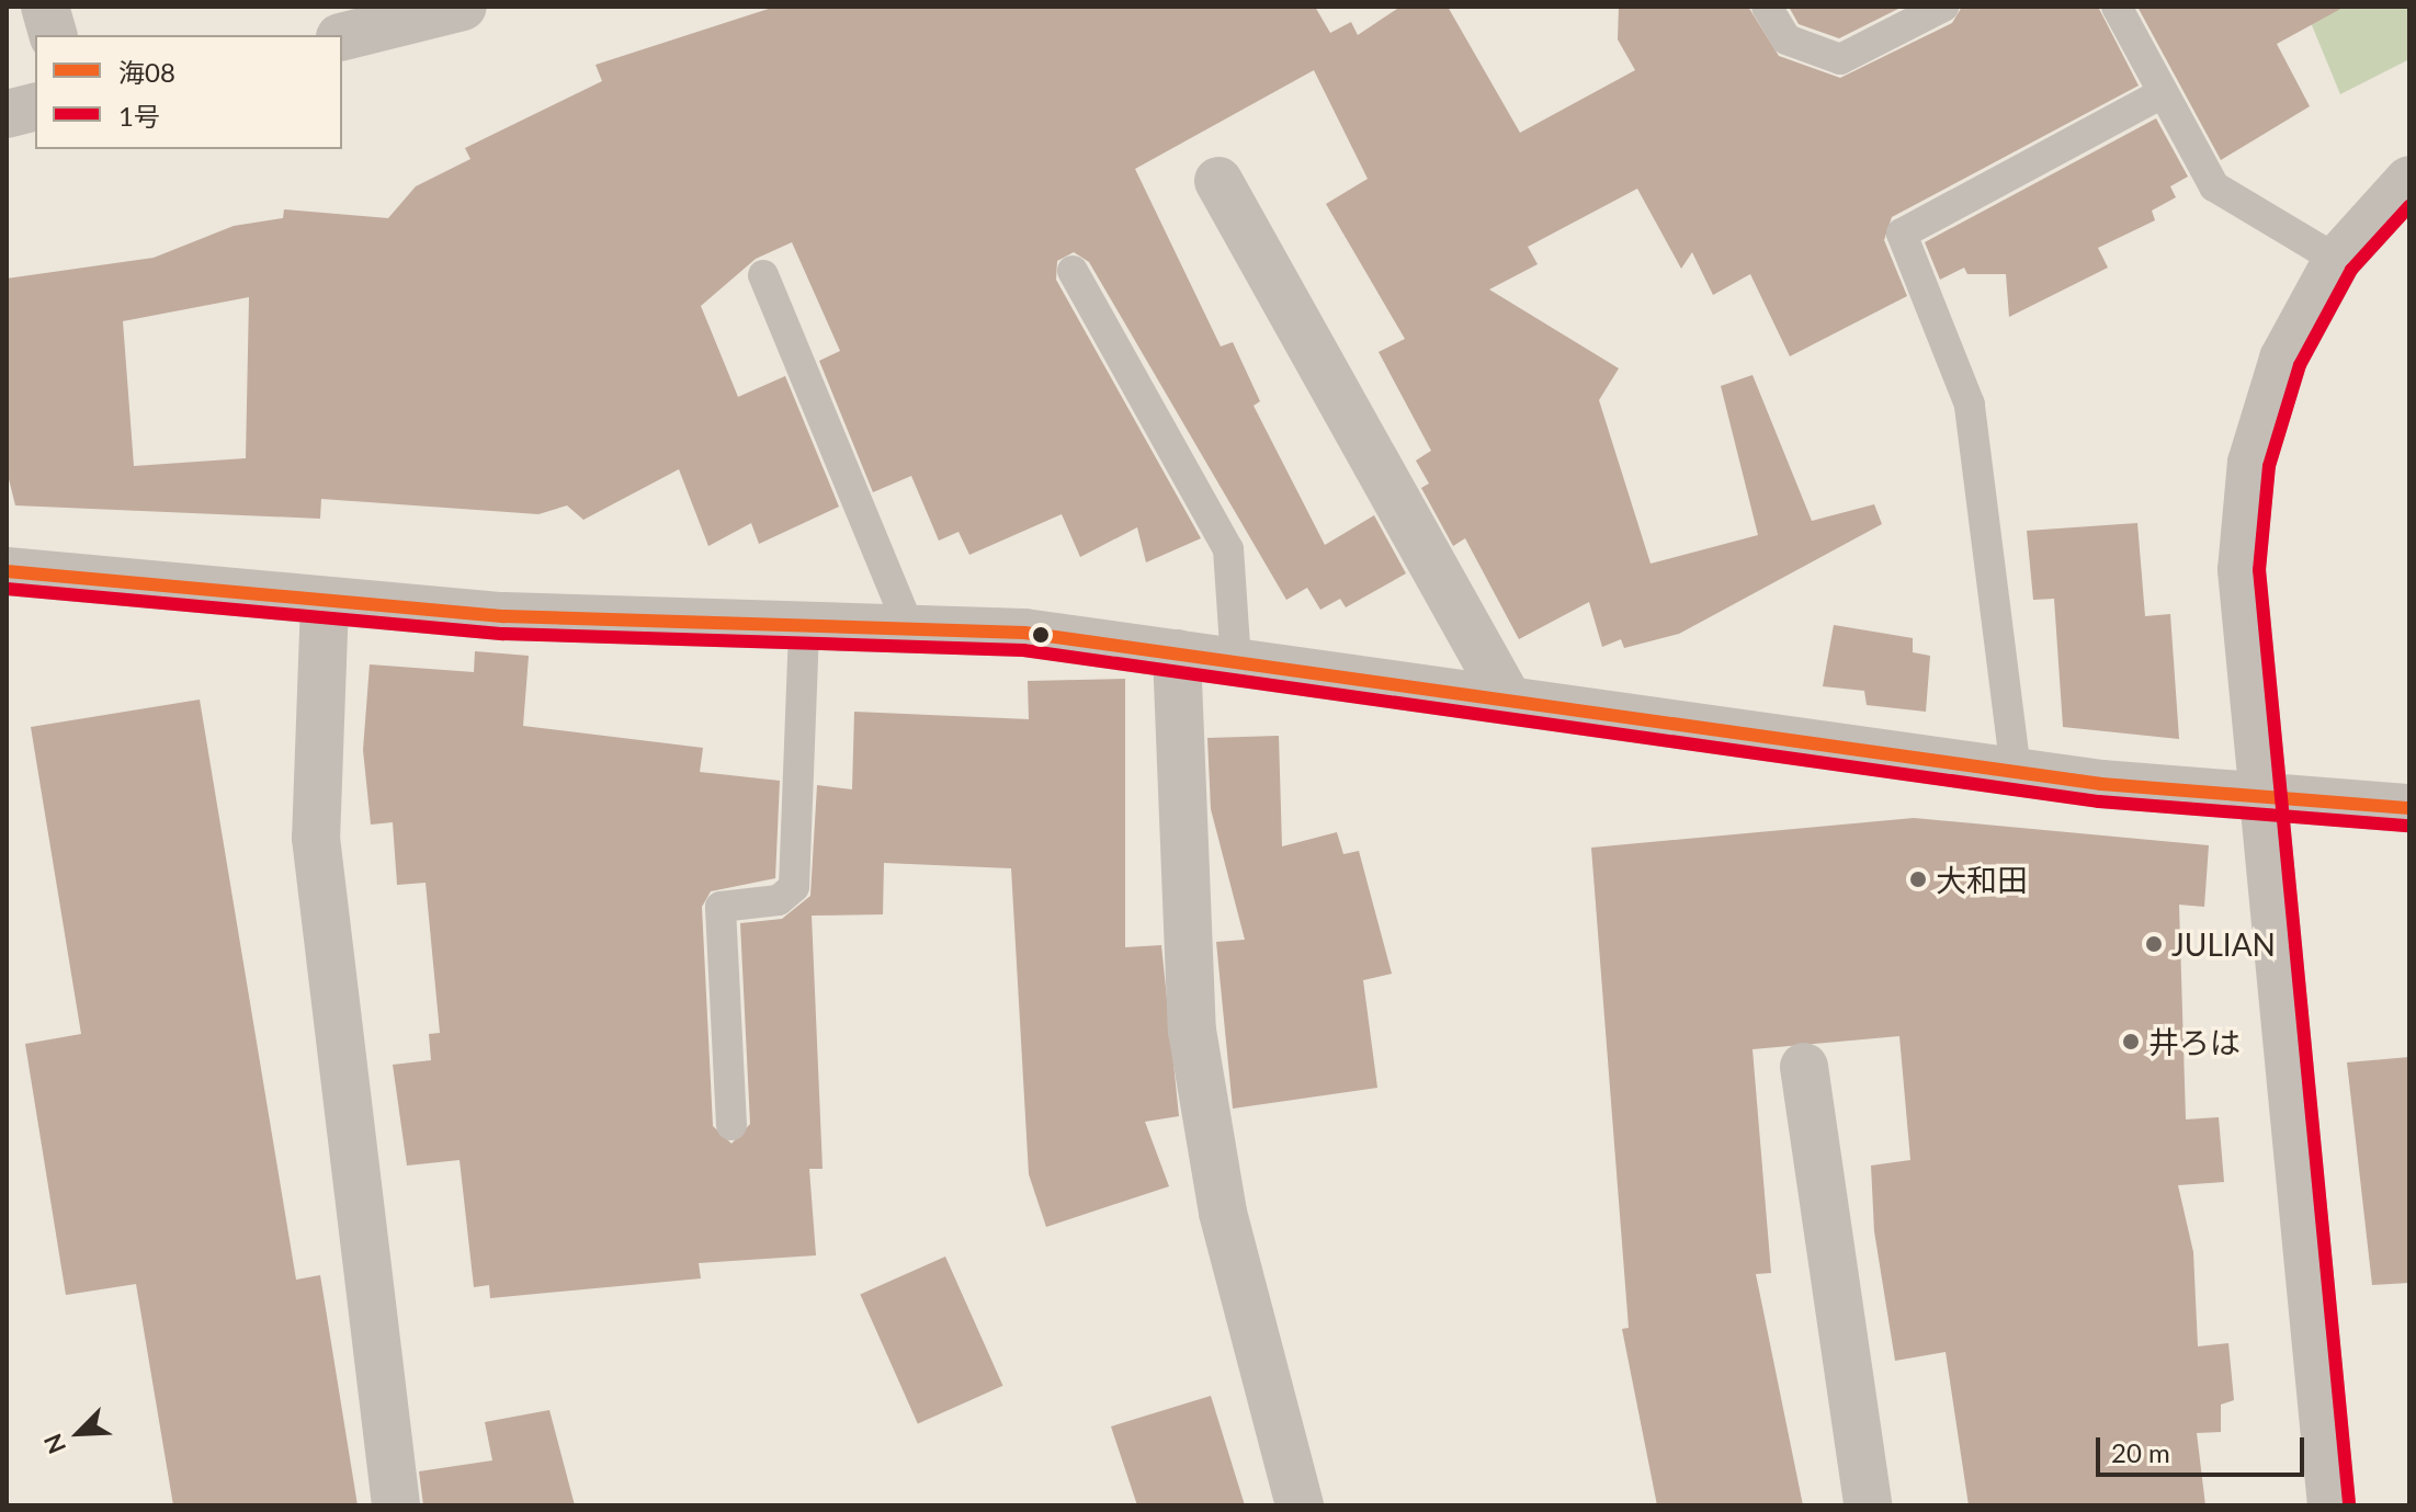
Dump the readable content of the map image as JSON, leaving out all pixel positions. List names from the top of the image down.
{
  "places": ["大和田", "JULIAN", "井ろは"],
  "lines": ["transit line 1号", "transit line 海08"],
  "legend": ["海08", "1号"],
  "scale_bar": "20 m",
  "north": "bottom left"
}
